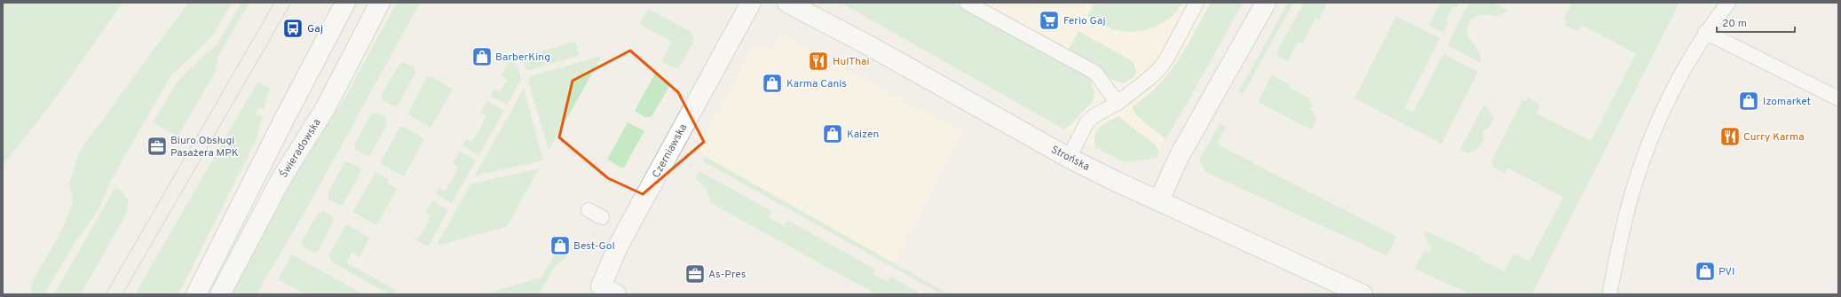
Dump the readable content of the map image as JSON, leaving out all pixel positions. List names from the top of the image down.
{
  "streets": {
    "street": ["Świeradowska", "Czerniawska", "Strońska"]
  },
  "places": {
    "supermarket": ["Ferio Gaj"],
    "bus stop": ["Gaj"],
    "shop": [
      "BarberKing",
      "Karma Canis",
      "Izomarket",
      "Kaizen",
      "Best-Gol",
      "PVI"
    ],
    "restaurant": ["HulThai", "Curry Karma"],
    "office": ["Biuro Obsługi Pasażera MPK", "As-Pres"]
  },
  "scale_bar": "20 m"
}
